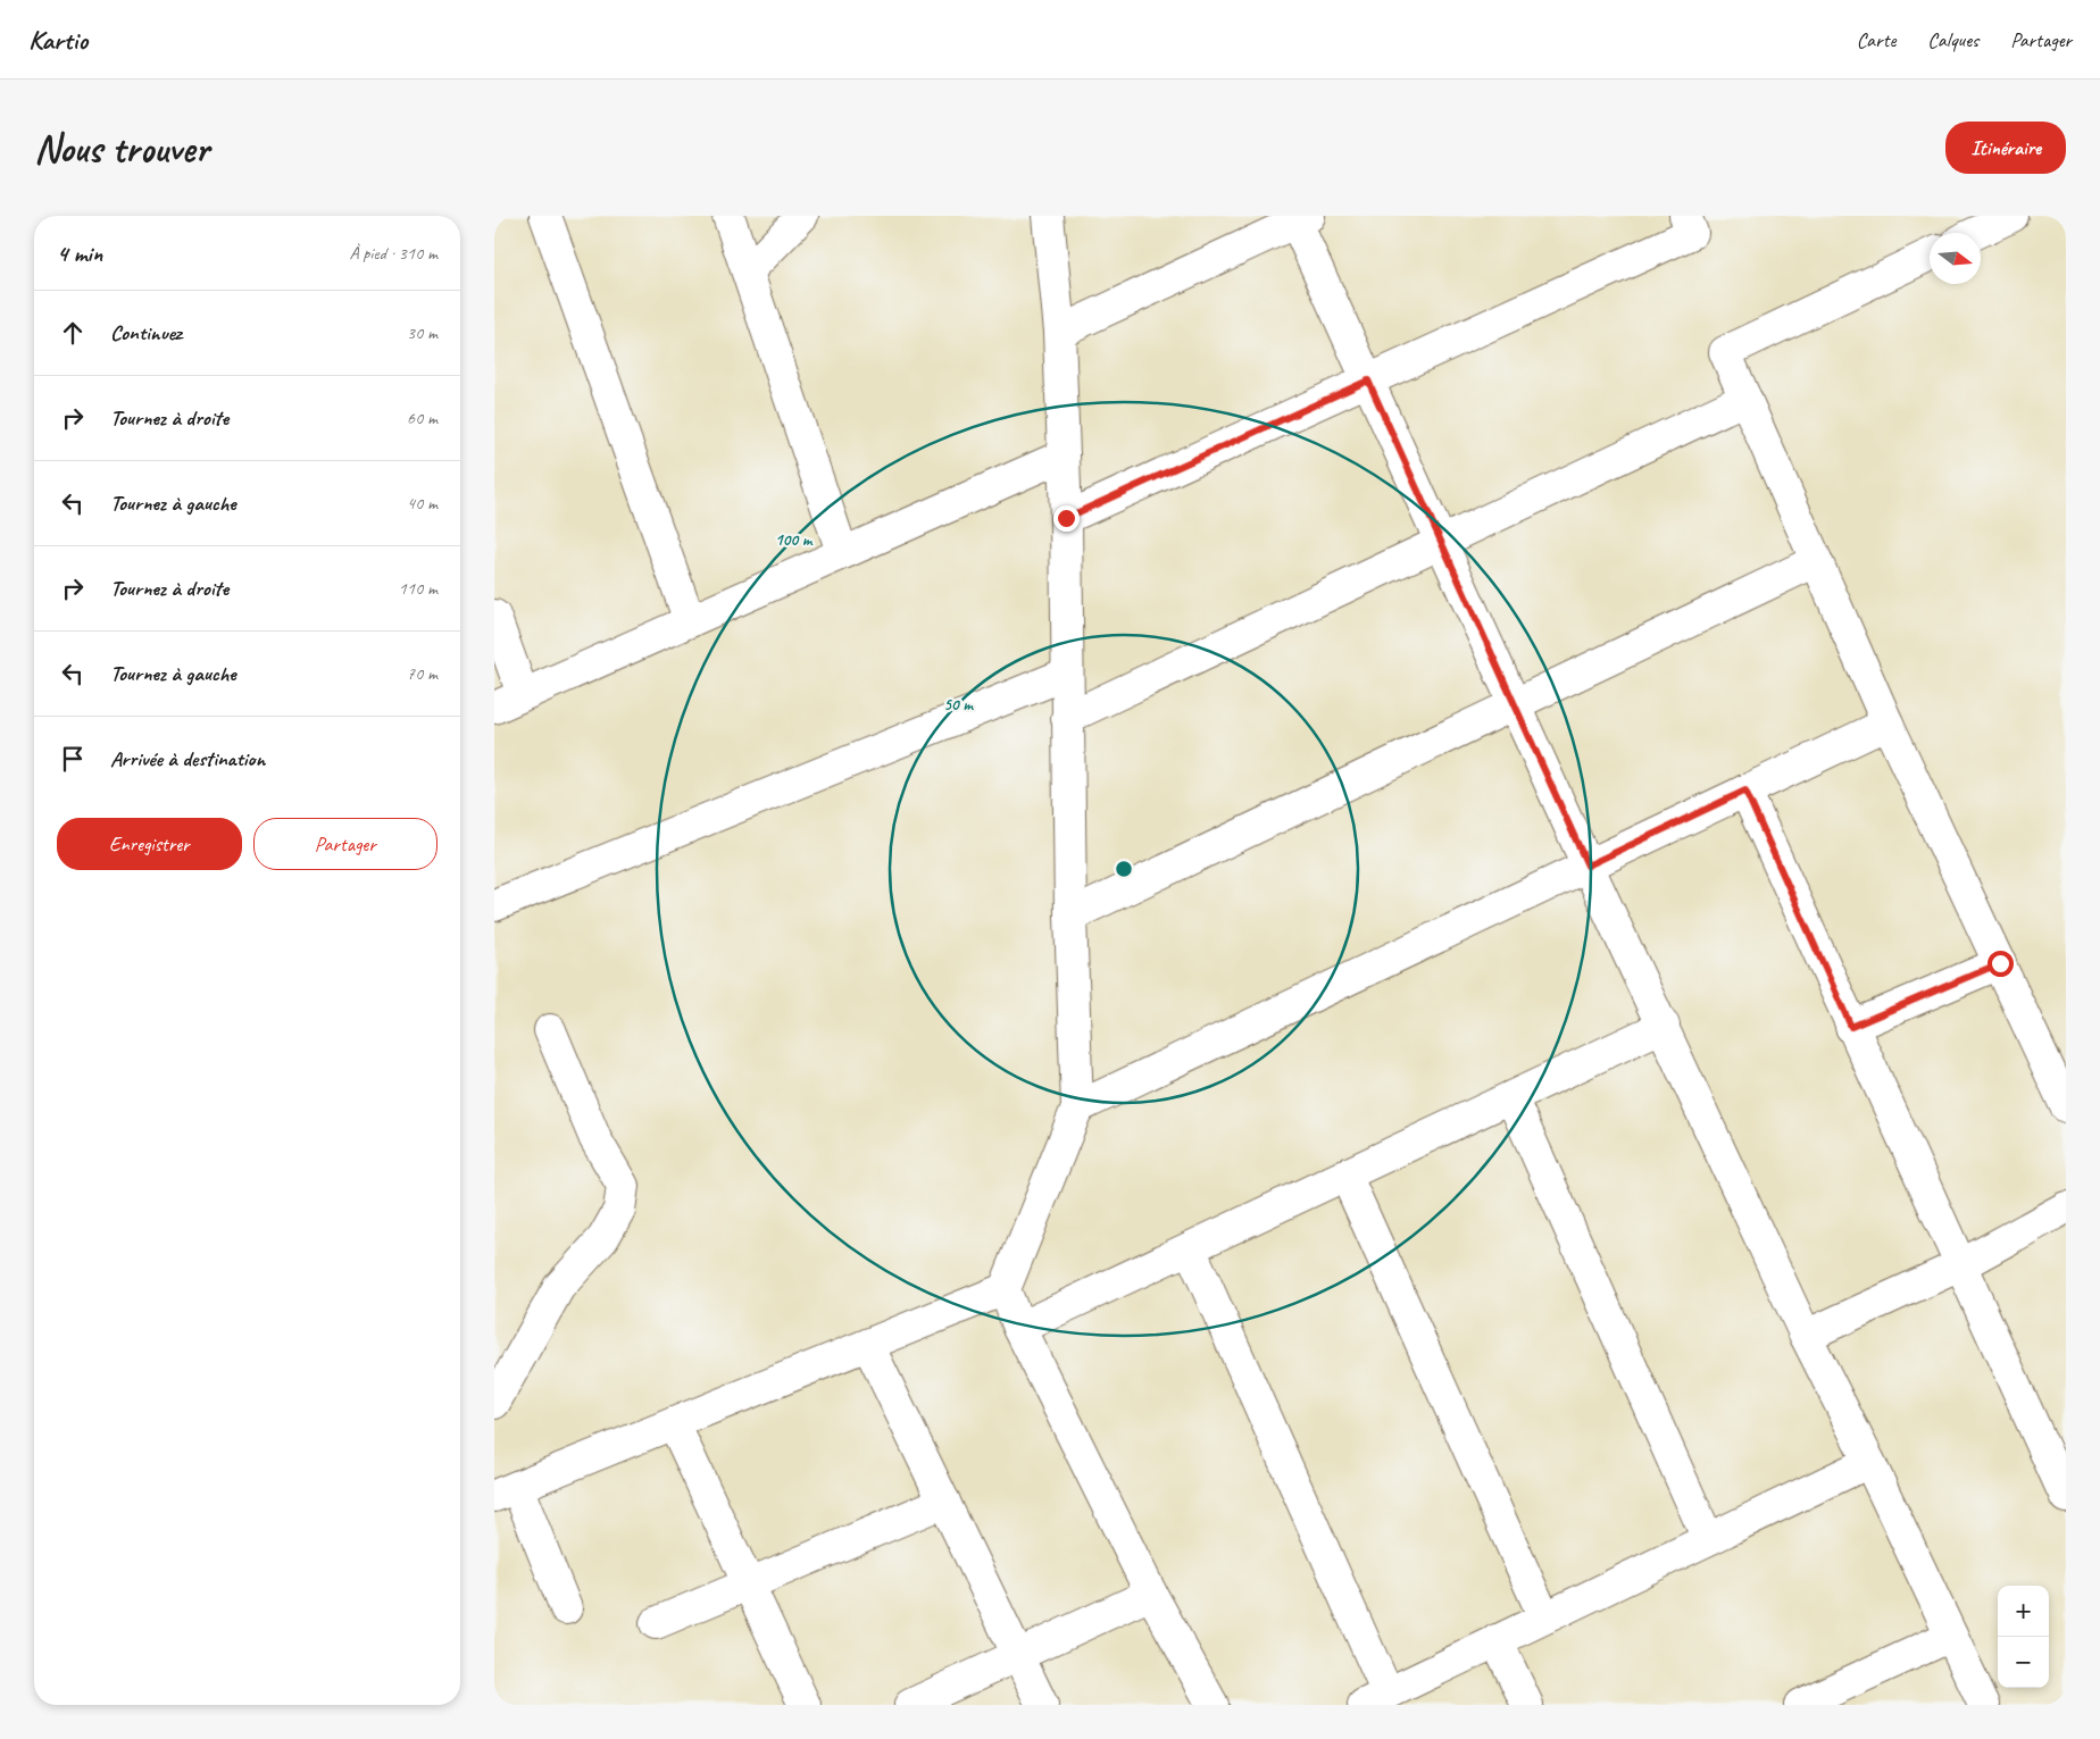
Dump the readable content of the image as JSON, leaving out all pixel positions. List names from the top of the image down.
{
  "north": "right",
  "page": {
    "header": "Kartio",
    "nav": ["Carte", "Calques", "Partager"],
    "buttons": [
      "Itinéraire",
      ["Enregistrer", "Partager"]
    ],
    "title": "Nous trouver",
    "heading": ["4 min", "À pied · 310 m"],
    "list": [
      ["Continuez", "30 m"],
      ["Tournez à droite", "60 m"],
      ["Tournez à gauche", "40 m"],
      ["Tournez à droite", "110 m"],
      ["Tournez à gauche", "70 m"],
      "Arrivée à destination"
    ],
    "map_buttons": ["+", "−"]
  },
  "rings": ["100 m", "50 m"]
}
